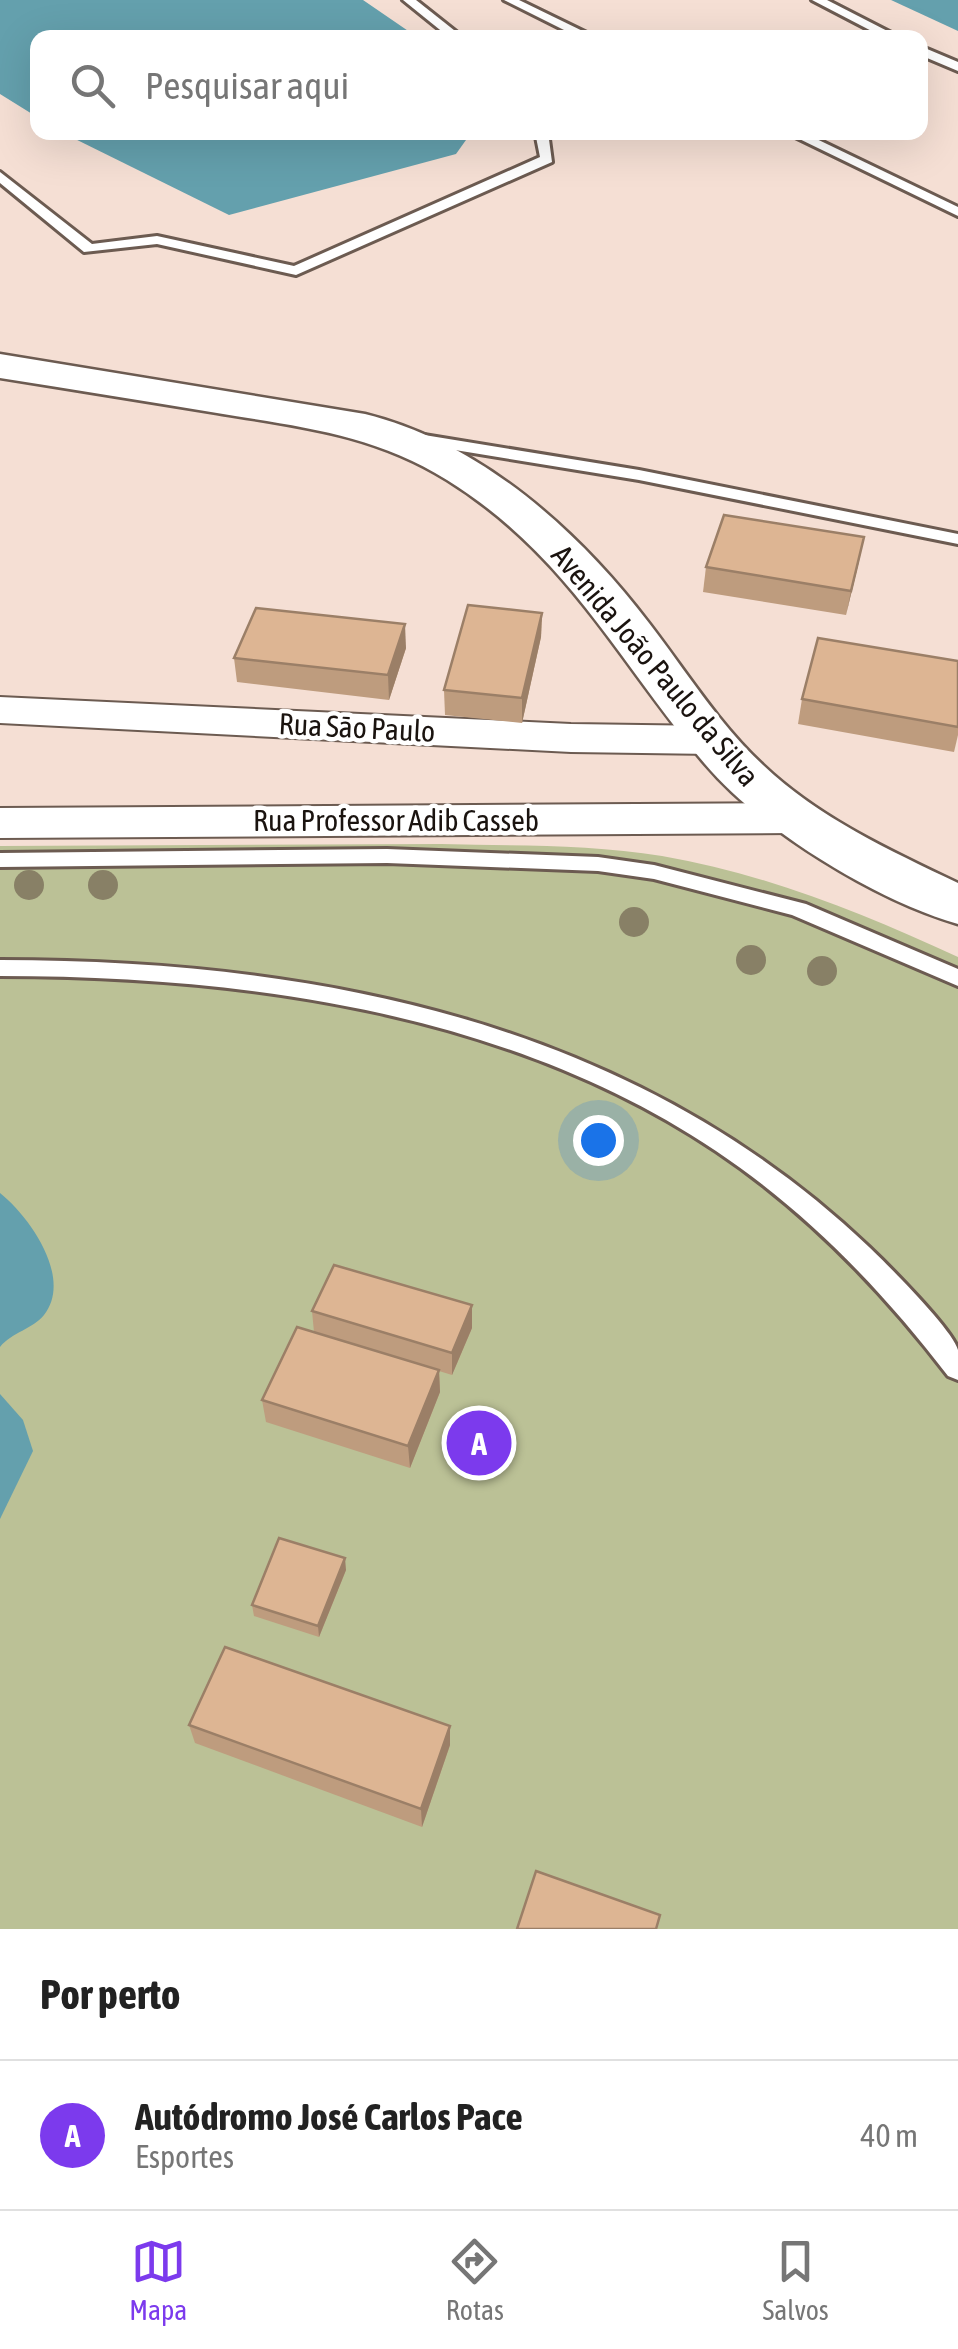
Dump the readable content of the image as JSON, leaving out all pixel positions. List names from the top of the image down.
{
  "streets": {
    "street": ["Avenida João Paulo da Silva", "Rua Sāo Paulo", "Rua Professor Adib Casseb"]
  },
  "crossings": [
    ["Avenida João Paulo da Silva", "Rua Sāo Paulo"],
    ["Avenida João Paulo da Silva", "Rua Professor Adib Casseb"]
  ],
  "page": {
    "search": "Pesquisar aqui",
    "pins": "A",
    "heading": "Por perto",
    "list": [
      {
        "mark": "A",
        "name": "Autódromo José Carlos Pace",
        "note": "Esportes",
        "value": "40 m"
      }
    ],
    "nav": ["Mapa", "Rotas", "Salvos"]
  }
}
